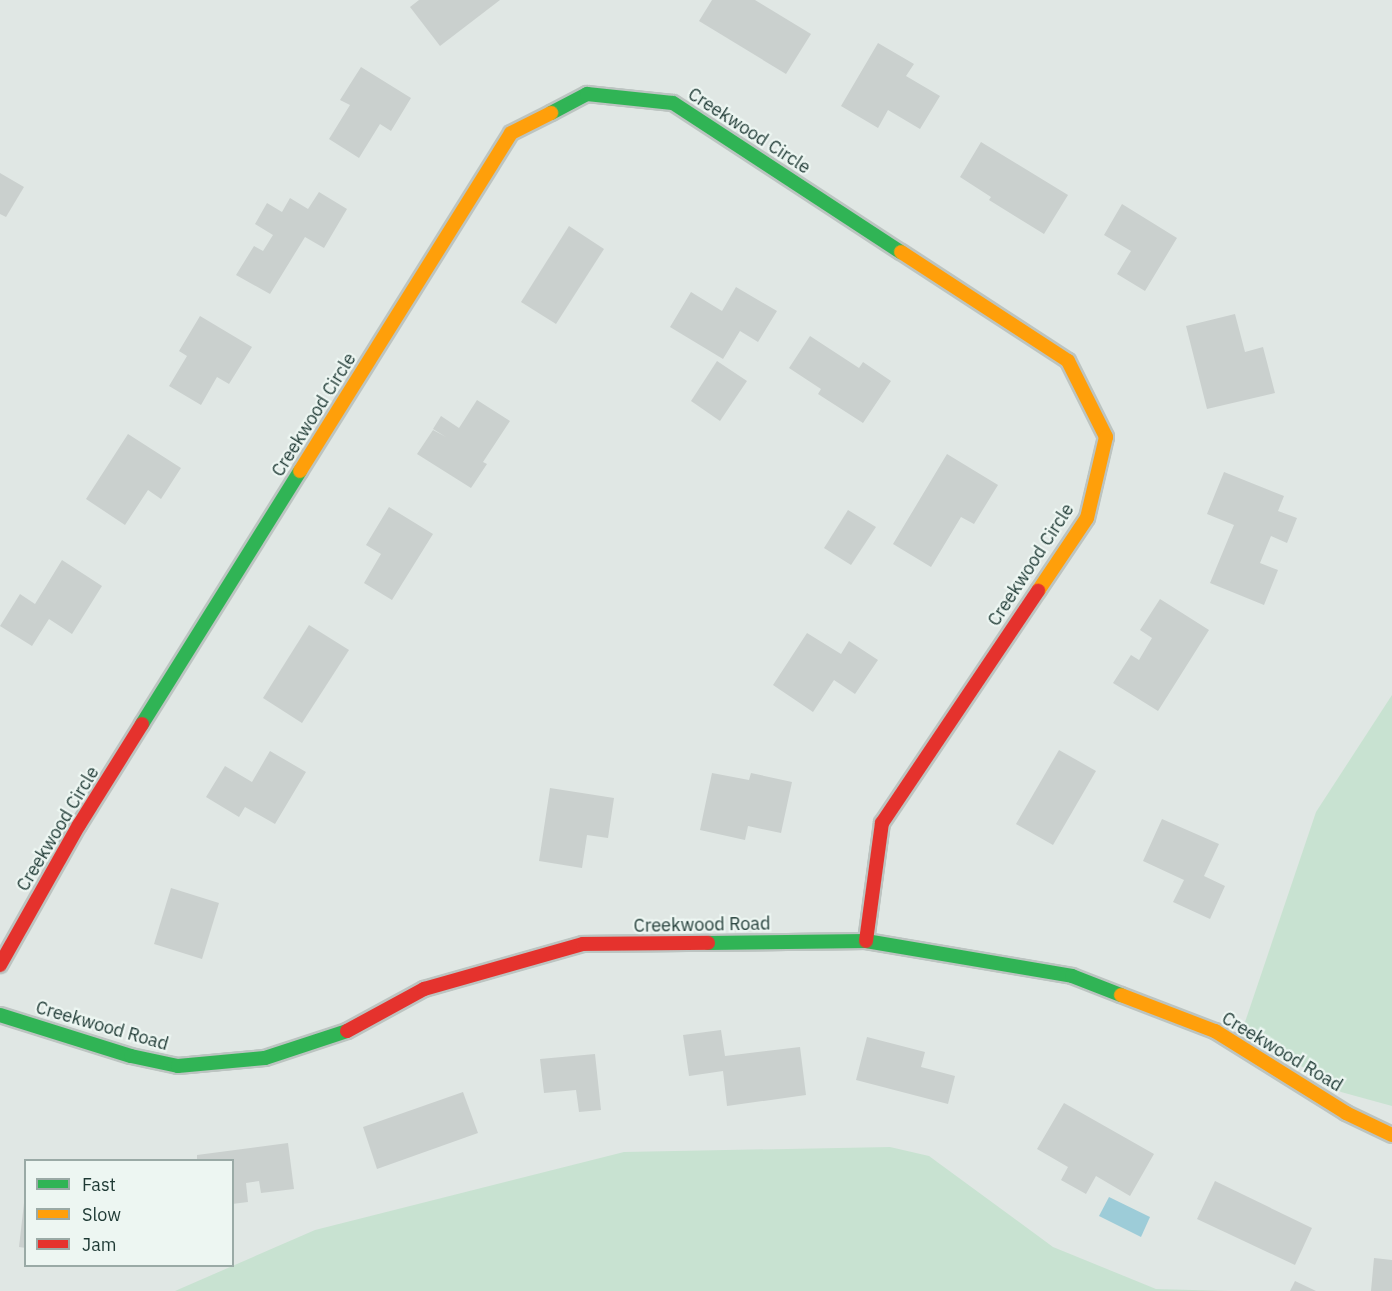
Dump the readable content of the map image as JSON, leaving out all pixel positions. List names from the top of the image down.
{
  "streets": {
    "street": ["Creekwood Circle", "Creekwood Road"]
  },
  "crossings": [
    ["Creekwood Circle", "Creekwood Road"]
  ],
  "legend": ["Fast", "Slow", "Jam"]
}
